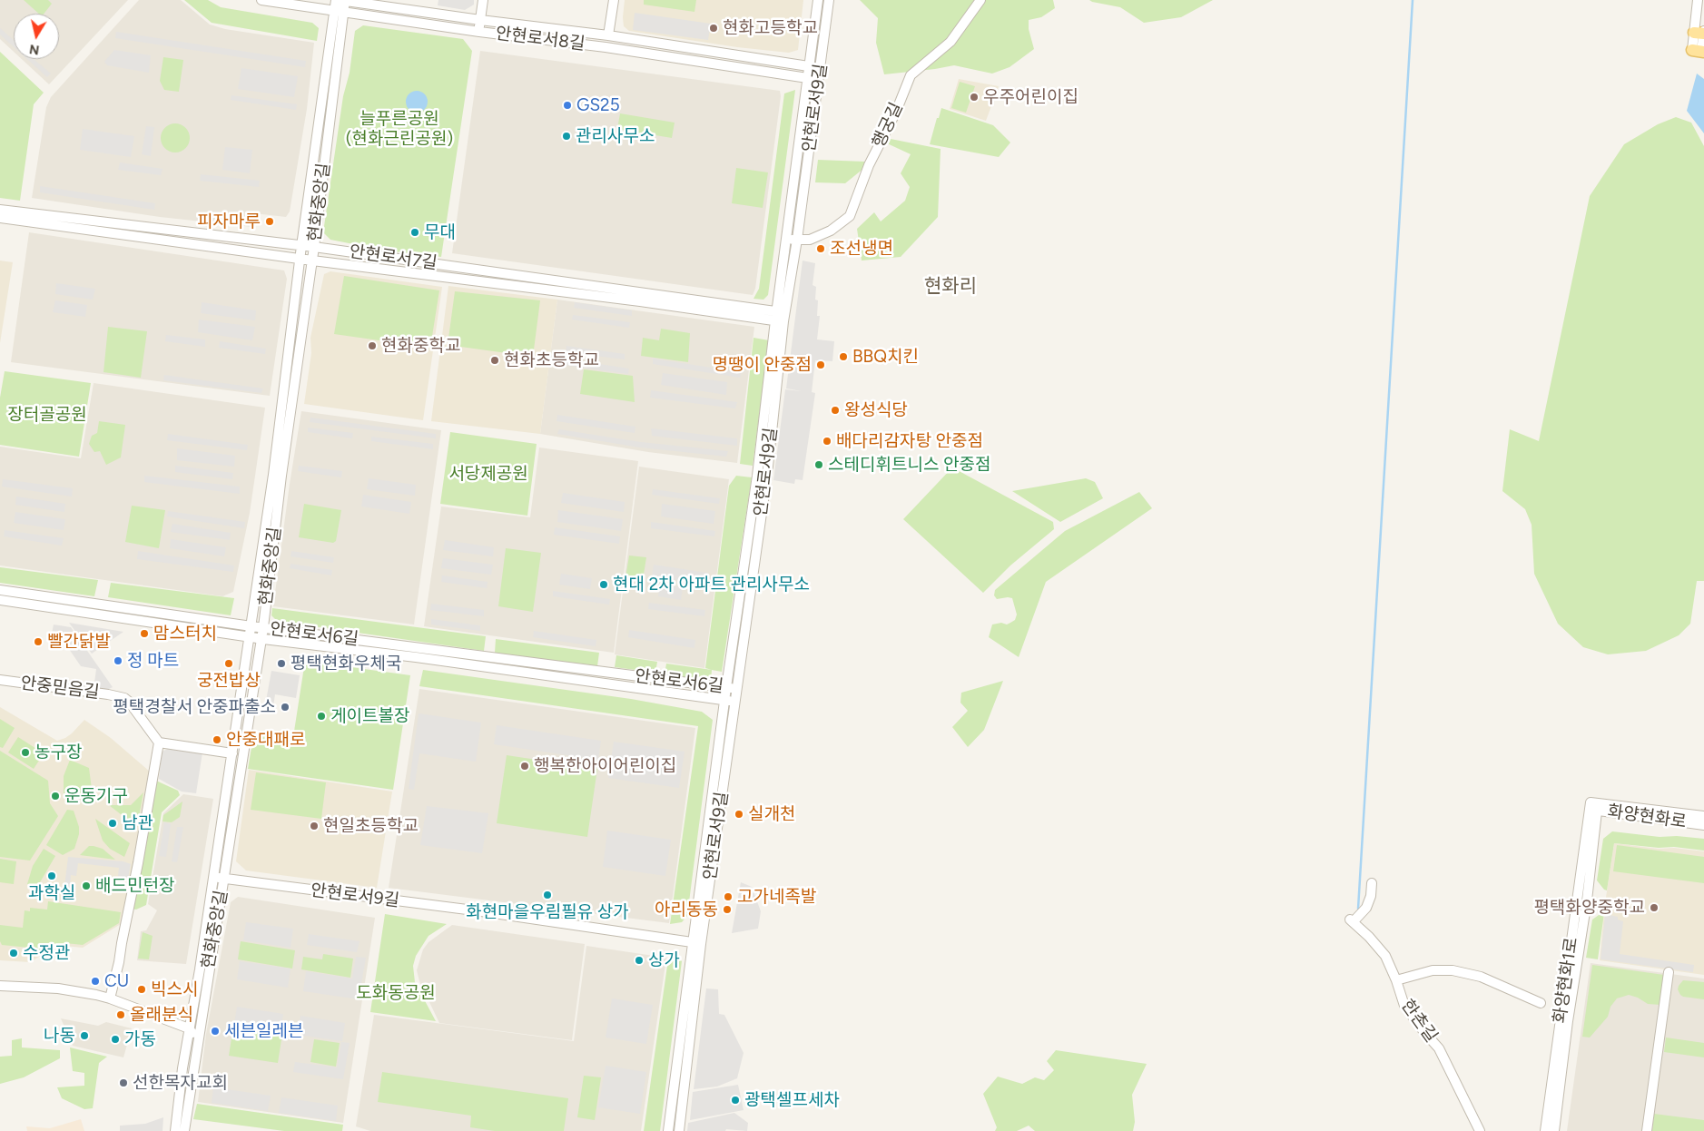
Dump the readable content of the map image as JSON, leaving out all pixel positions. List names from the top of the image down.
{
  "streets": {
    "street": [
      "안현로서8길",
      "안현로서9길",
      "행궁길",
      "현화중앙길",
      "안현로서7길",
      "안현로서6길",
      "안중믿음길",
      "화양현화로",
      "화양현화1로",
      "한촌길"
    ]
  },
  "crossings": [
    ["안현로서8길", "안현로서9길"],
    ["안현로서8길", "현화중앙길"],
    ["안현로서9길", "행궁길"],
    ["안현로서9길", "현화중앙길"],
    ["안현로서9길", "안현로서7길"],
    ["안현로서9길", "안현로서6길"],
    ["현화중앙길", "안현로서7길"],
    ["현화중앙길", "안현로서6길"],
    ["화양현화로", "화양현화1로"]
  ],
  "districts": ["현화리"],
  "parks": [
    "늘푸른공원 (현화근린공원)",
    "장터골공원",
    "서당제공원",
    "도화동공원"
  ],
  "places": [
    "현화고등학교",
    "우주어린이집",
    "GS25",
    "관리사무소",
    "피자마루",
    "무대",
    "조선냉면",
    "현화중학교",
    "BBQ치킨",
    "현화초등학교",
    "명땡이 안중점",
    "왕성식당",
    "배다리감자탕 안중점",
    "스테디휘트니스 안중점",
    "현대 2차 아파트 관리사무소",
    "맘스터치",
    "빨간닭발",
    "정 마트",
    "궁전밥상",
    "평택현화우체국",
    "평택경찰서 안중파출소",
    "게이트볼장",
    "안중대패로",
    "농구장",
    "행복한아이어린이집",
    "운동기구",
    "실개천",
    "남관",
    "현일초등학교",
    "과학실",
    "배드민턴장",
    "화현마을우림필유 상가",
    "고가네족발",
    "평택화양중학교",
    "아리동동",
    "수정관",
    "상가",
    "CU",
    "빅스시",
    "올래분식",
    "세븐일레븐",
    "나동",
    "가동",
    "선한목자교회",
    "광택셀프세차"
  ],
  "north": "bottom"
}
